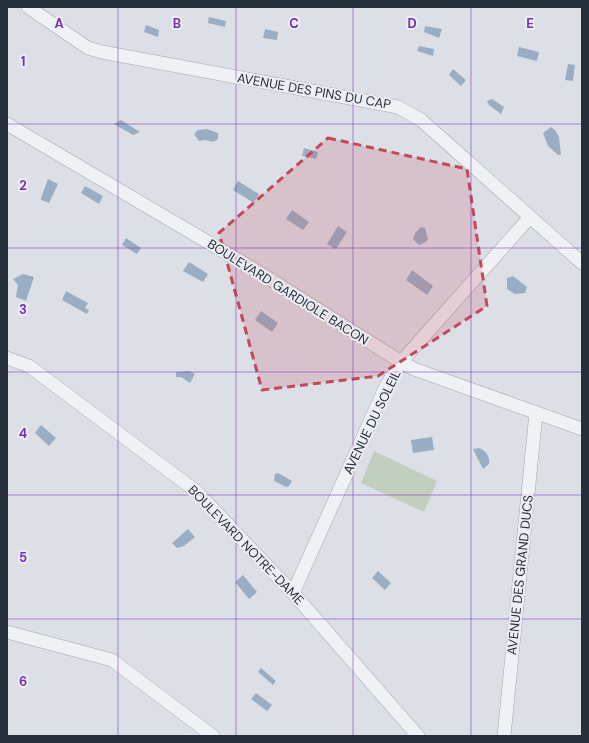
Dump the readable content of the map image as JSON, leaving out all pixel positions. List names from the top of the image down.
{
  "streets": {
    "street": [
      "AVENUE DES PINS DU CAP",
      "BOULEVARD GARDIOLE BACON",
      "AVENUE DU SOLEIL",
      "BOULEVARD NOTRE-DAME",
      "AVENUE DES GRAND DUCS"
    ]
  },
  "crossings": [
    ["AVENUE DES PINS DU CAP", "AVENUE DU SOLEIL"],
    ["BOULEVARD GARDIOLE BACON", "AVENUE DU SOLEIL"],
    ["BOULEVARD GARDIOLE BACON", "AVENUE DES GRAND DUCS"],
    ["AVENUE DU SOLEIL", "BOULEVARD NOTRE-DAME"]
  ],
  "grid": {
    "columns": [
      "A",
      "B",
      "C",
      "D",
      "E"
    ],
    "rows": [
      "1",
      "2",
      "3",
      "4",
      "5",
      "6"
    ]
  }
}
